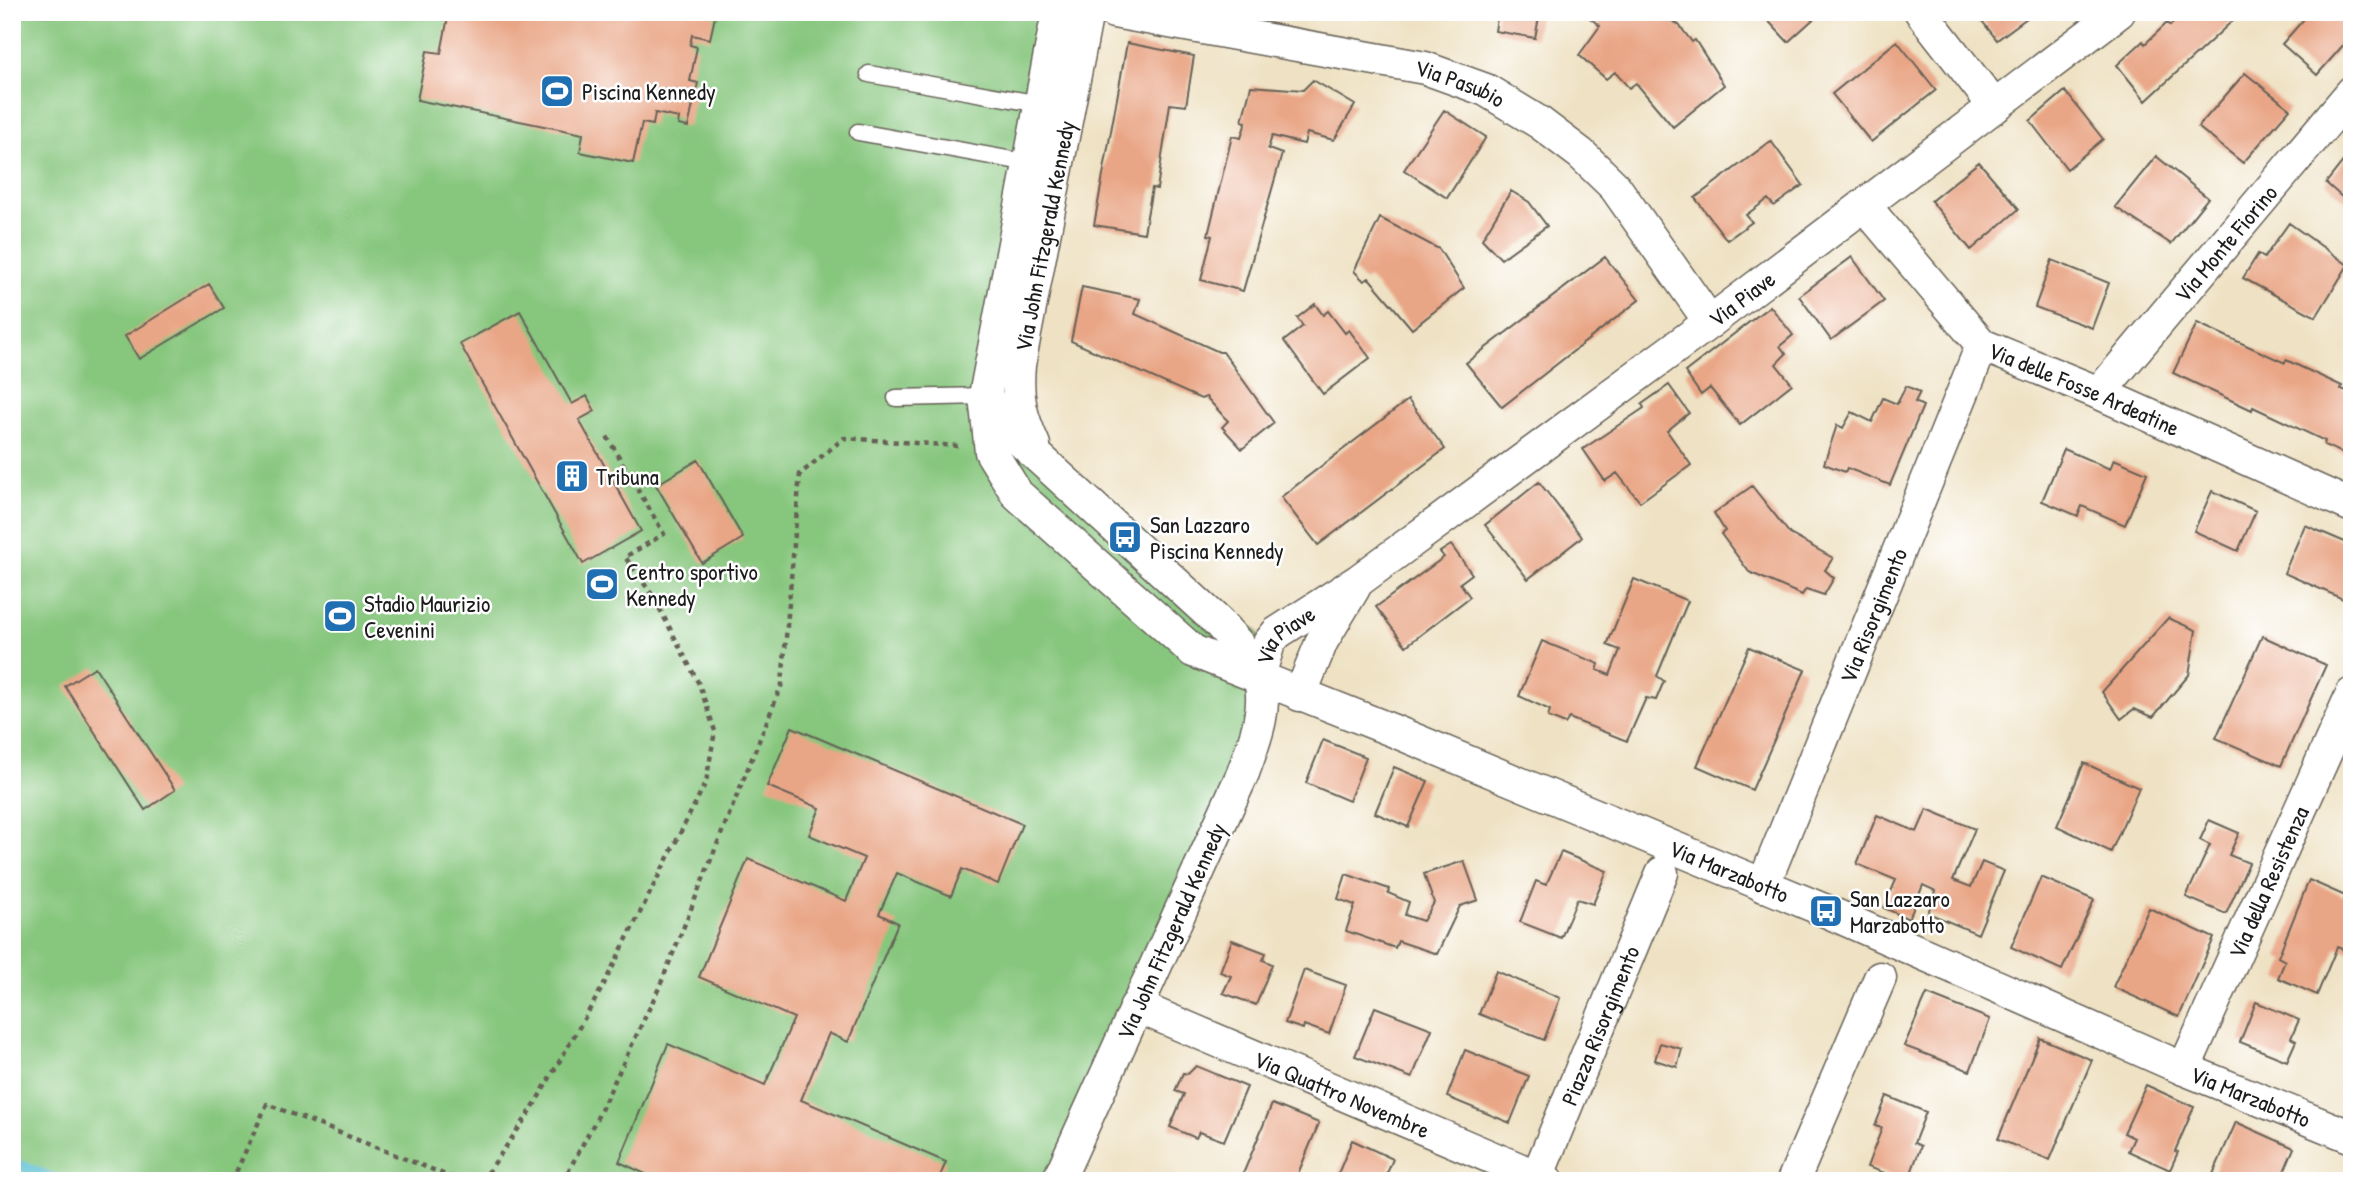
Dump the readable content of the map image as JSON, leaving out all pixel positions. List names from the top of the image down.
{
  "streets": {
    "street": [
      "Via Pasubio",
      "Via John Fitzgerald Kennedy",
      "Via Monte Fiorino",
      "Via Piave",
      "Via delle Fosse Ardeatine",
      "Via Risorgimento",
      "Via Marzabotto",
      "Via della Resistenza",
      "Piazza Risorgimento",
      "Via Quattro Novembre"
    ]
  },
  "crossings": [
    ["Via Pasubio", "Via Piave"],
    ["Via John Fitzgerald Kennedy", "Via Piave"],
    ["Via John Fitzgerald Kennedy", "Via Marzabotto"],
    ["Via John Fitzgerald Kennedy", "Via Quattro Novembre"],
    ["Via Monte Fiorino", "Via delle Fosse Ardeatine"],
    ["Via Piave", "Via delle Fosse Ardeatine"],
    ["Via Piave", "Via Marzabotto"],
    ["Via delle Fosse Ardeatine", "Via Risorgimento"],
    ["Via Risorgimento", "Via Marzabotto"],
    ["Via Marzabotto", "Via della Resistenza"],
    ["Piazza Risorgimento", "Via Quattro Novembre"]
  ],
  "places": {
    "sports": ["Piscina Kennedy", "Centro sportivo Kennedy", "Stadio Maurizio Cevenini"],
    "building": ["Tribuna"],
    "bus stop": ["San Lazzaro Piscina Kennedy", "San Lazzaro Marzabotto"]
  }
}
